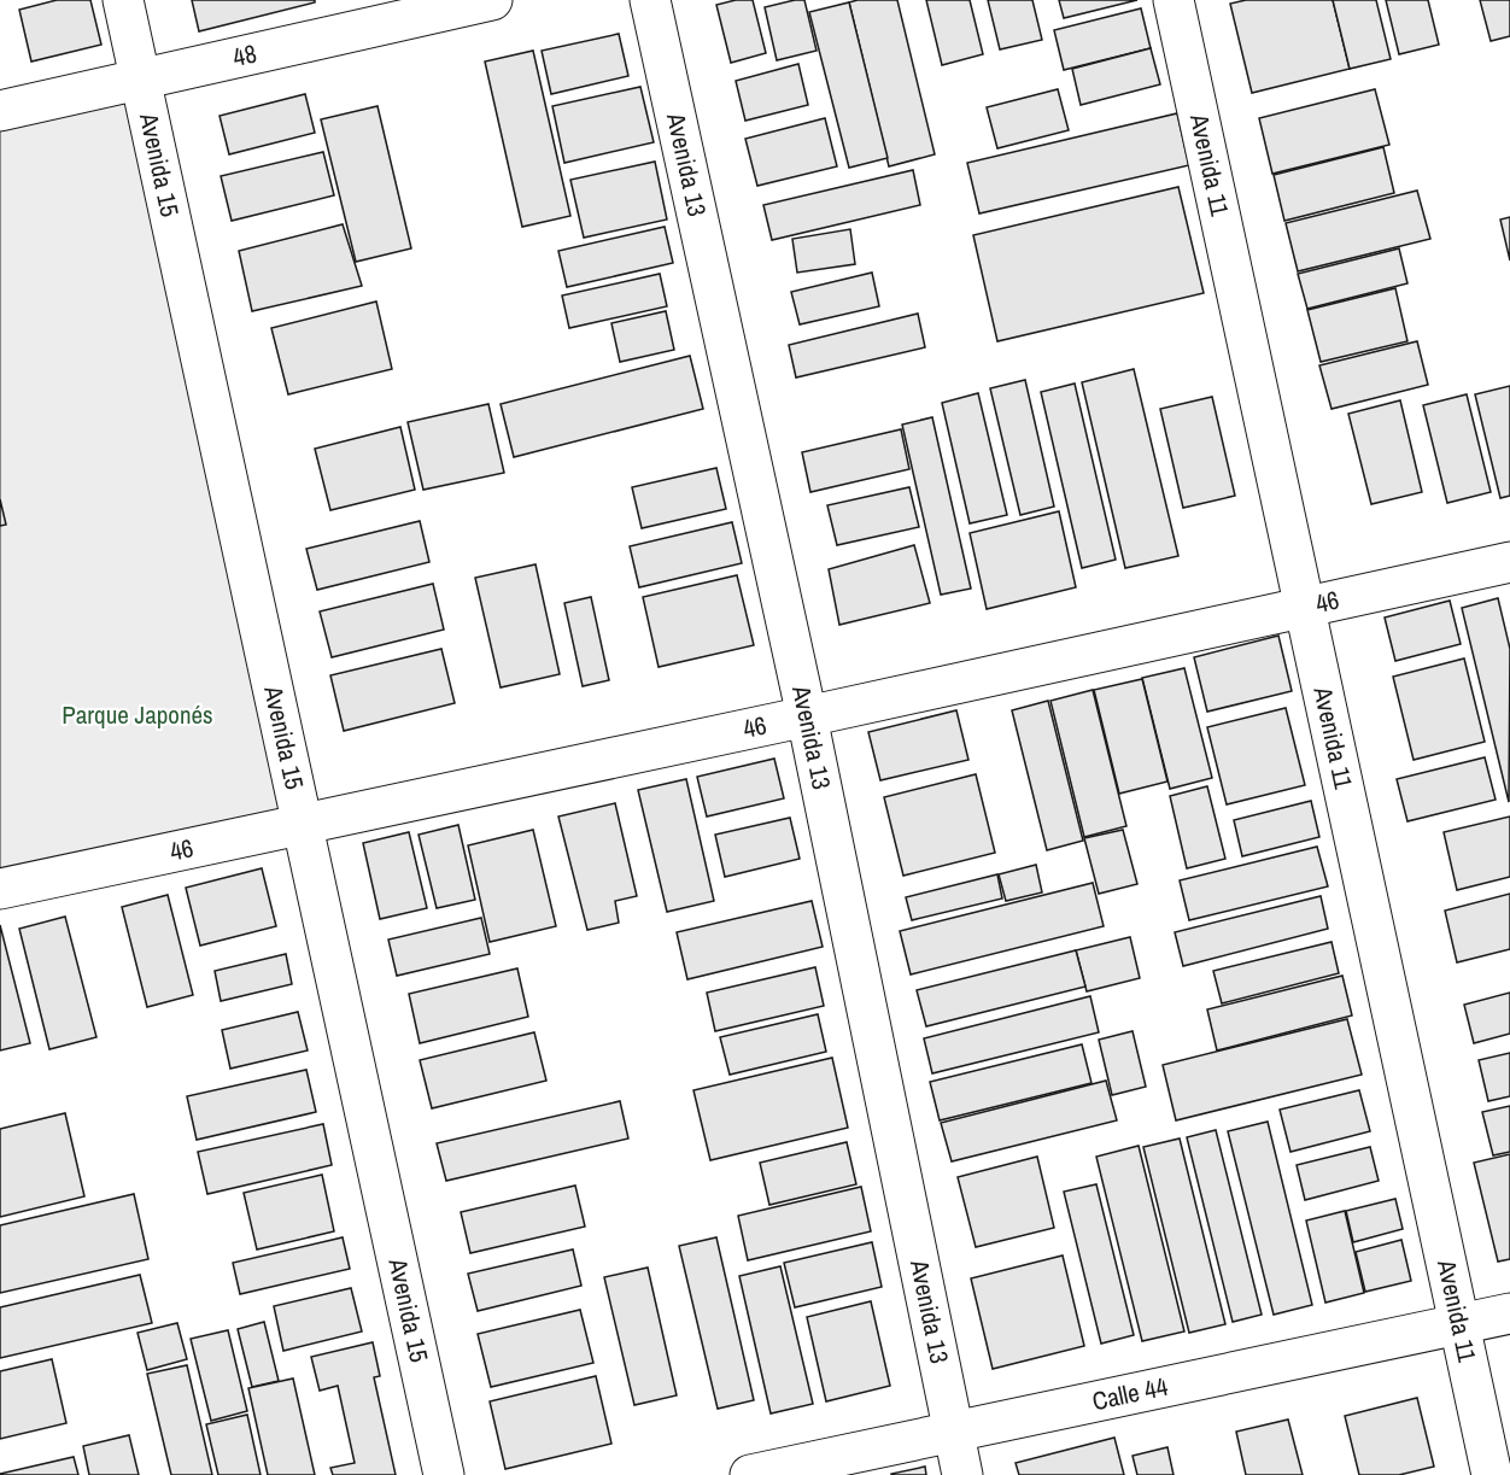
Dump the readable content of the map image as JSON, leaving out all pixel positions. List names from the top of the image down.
{
  "streets": {
    "street": [
      "48",
      "Avenida 13",
      "Avenida 11",
      "Avenida 15",
      "46",
      "Calle 44"
    ]
  },
  "crossings": [
    ["48", "Avenida 15"],
    ["Avenida 13", "46"],
    ["Avenida 13", "Calle 44"],
    ["Avenida 11", "46"],
    ["Avenida 11", "Calle 44"],
    ["Avenida 15", "46"]
  ],
  "parks": ["Parque Japonés"]
}
